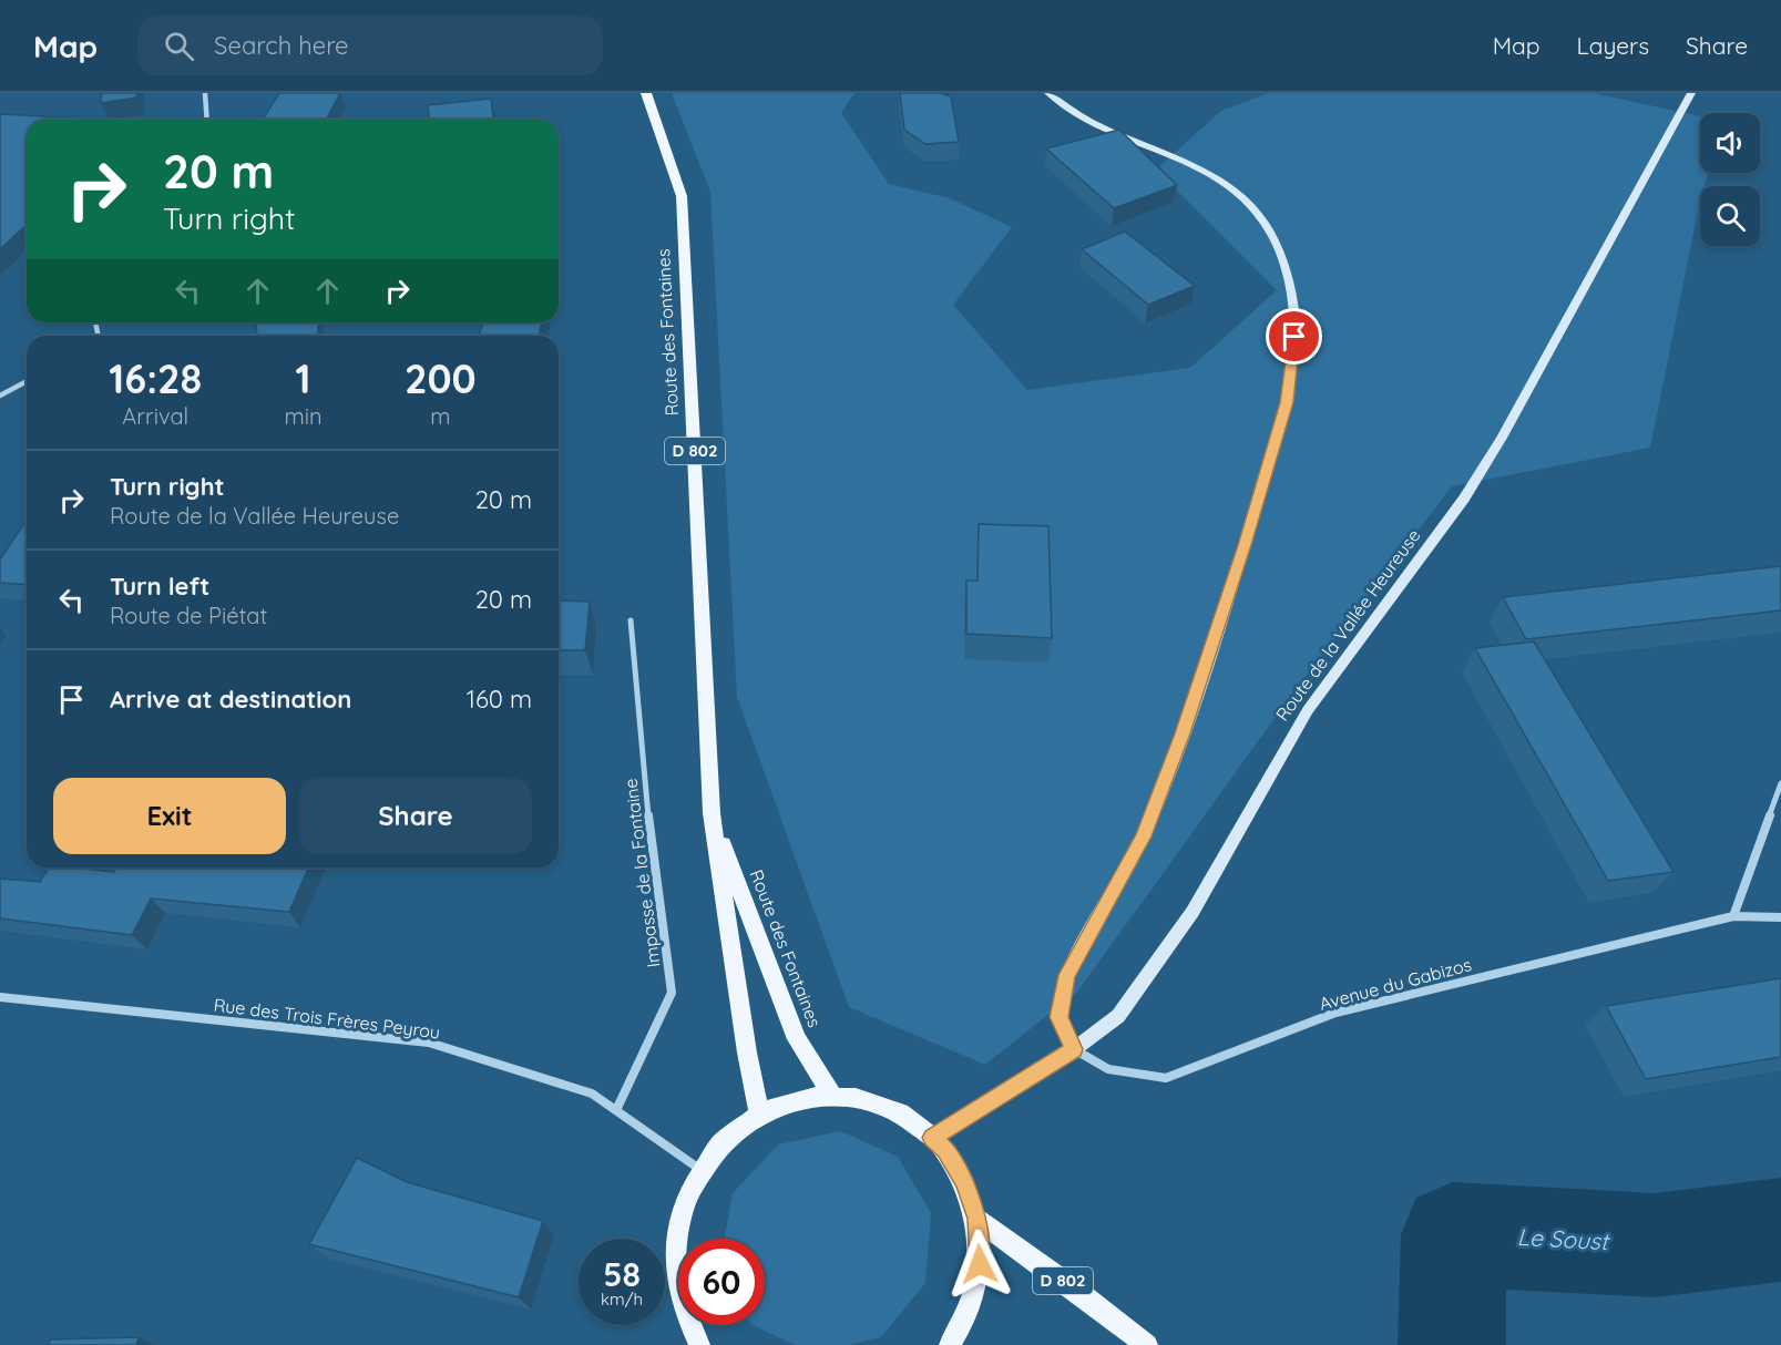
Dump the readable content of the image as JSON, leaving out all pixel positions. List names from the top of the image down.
{
  "streets": {
    "main road": ["Route des Fontaines", "D 802"],
    "street": [
      "Route de la Vallée Heureuse",
      "Impasse de la Fontaine",
      "Avenue du Gabizos",
      "Rue des Trois Frères Peyrou"
    ]
  },
  "crossings": [
    ["Route de la Vallée Heureuse", "Avenue du Gabizos"],
    ["Impasse de la Fontaine", "Rue des Trois Frères Peyrou"]
  ],
  "water": ["Le Soust"],
  "page": {
    "header": "Map",
    "search": "Search here",
    "nav": ["Map", "Layers", "Share"],
    "turn": ["20 m", "Turn right"],
    "eta": [
      "16:28",
      "Arrival",
      "1",
      "min",
      "200",
      "m"
    ],
    "list": [
      {
        "name": "Turn right",
        "note": "Route de la Vallée Heureuse",
        "value": "20 m"
      },
      {
        "name": "Turn left",
        "note": "Route de Piétat",
        "value": "20 m"
      },
      {
        "name": "Arrive at destination",
        "value": "160 m"
      }
    ],
    "buttons": ["Exit", "Share"],
    "speed": "58 km/h",
    "limit": "60"
  }
}
